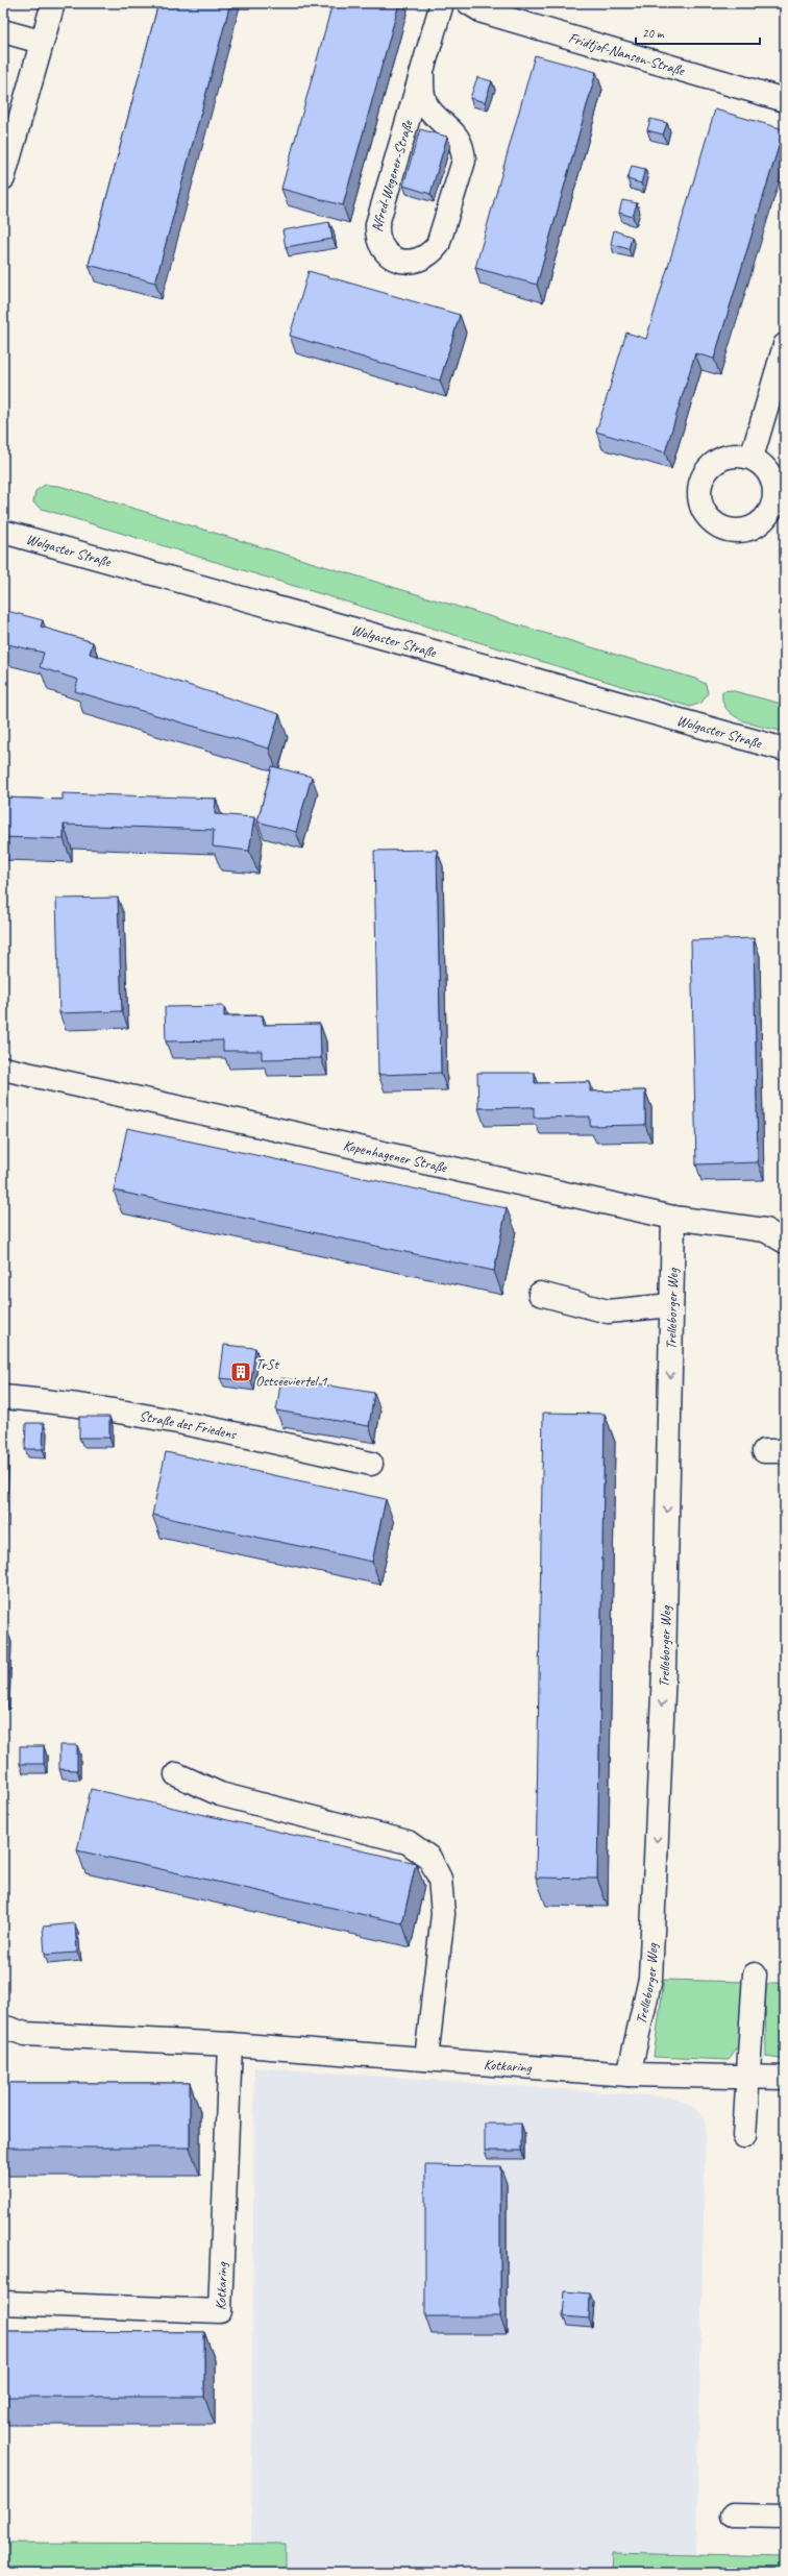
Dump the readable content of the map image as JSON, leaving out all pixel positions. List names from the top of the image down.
{
  "streets": {
    "street": [
      "Fridtjof-Nansen-Straße",
      "Alfred-Wegener-Straße",
      "Wolgaster Straße",
      "Kopenhagener Straße",
      "Trelleborger Weg",
      "Straße des Friedens",
      "Kotkaring"
    ]
  },
  "crossings": [
    ["Kopenhagener Straße", "Trelleborger Weg"],
    ["Trelleborger Weg", "Kotkaring"]
  ],
  "one_way": ["Trelleborger Weg"],
  "places": {
    "building": ["TrSt Ostseeviertel 1"]
  },
  "scale_bar": "20 m"
}
